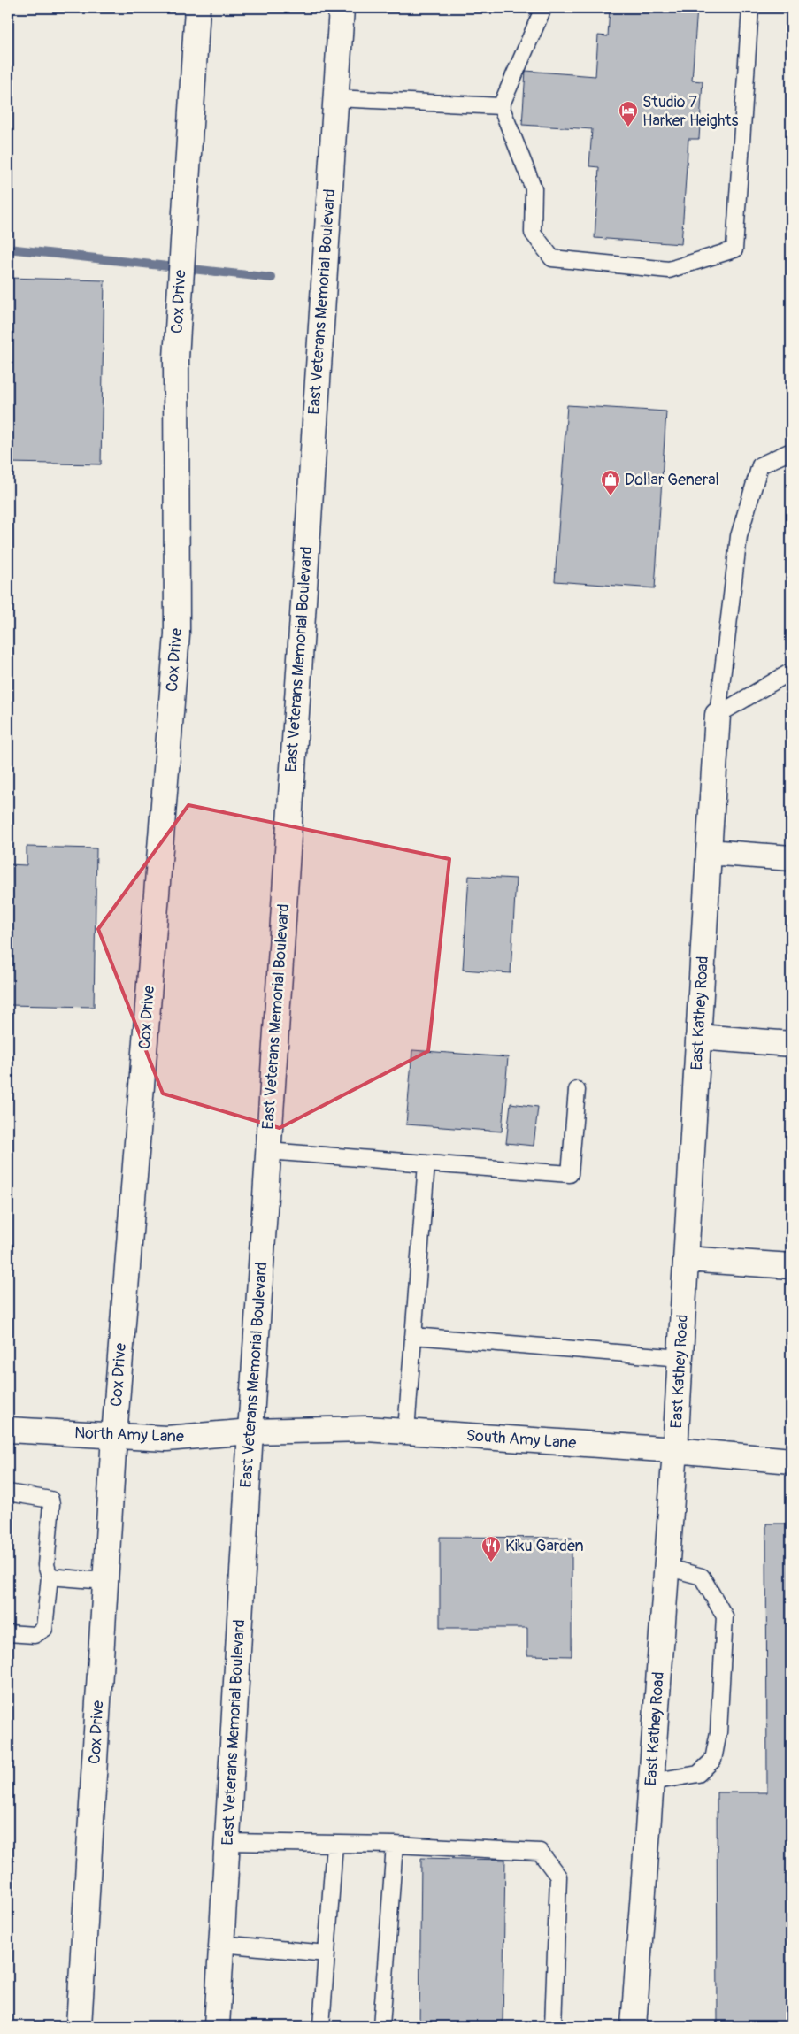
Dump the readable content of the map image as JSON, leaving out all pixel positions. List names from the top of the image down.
{
  "streets": {
    "street": [
      "Cox Drive",
      "East Veterans Memorial Boulevard",
      "East Kathey Road",
      "North Amy Lane",
      "South Amy Lane"
    ]
  },
  "crossings": [
    ["Cox Drive", "North Amy Lane"],
    ["East Veterans Memorial Boulevard", "North Amy Lane"],
    ["East Veterans Memorial Boulevard", "South Amy Lane"],
    ["East Kathey Road", "South Amy Lane"],
    ["North Amy Lane", "South Amy Lane"]
  ],
  "places": {
    "hotel": ["Studio 7 Harker Heights"],
    "shop": ["Dollar General"],
    "restaurant": ["Kiku Garden"]
  }
}
